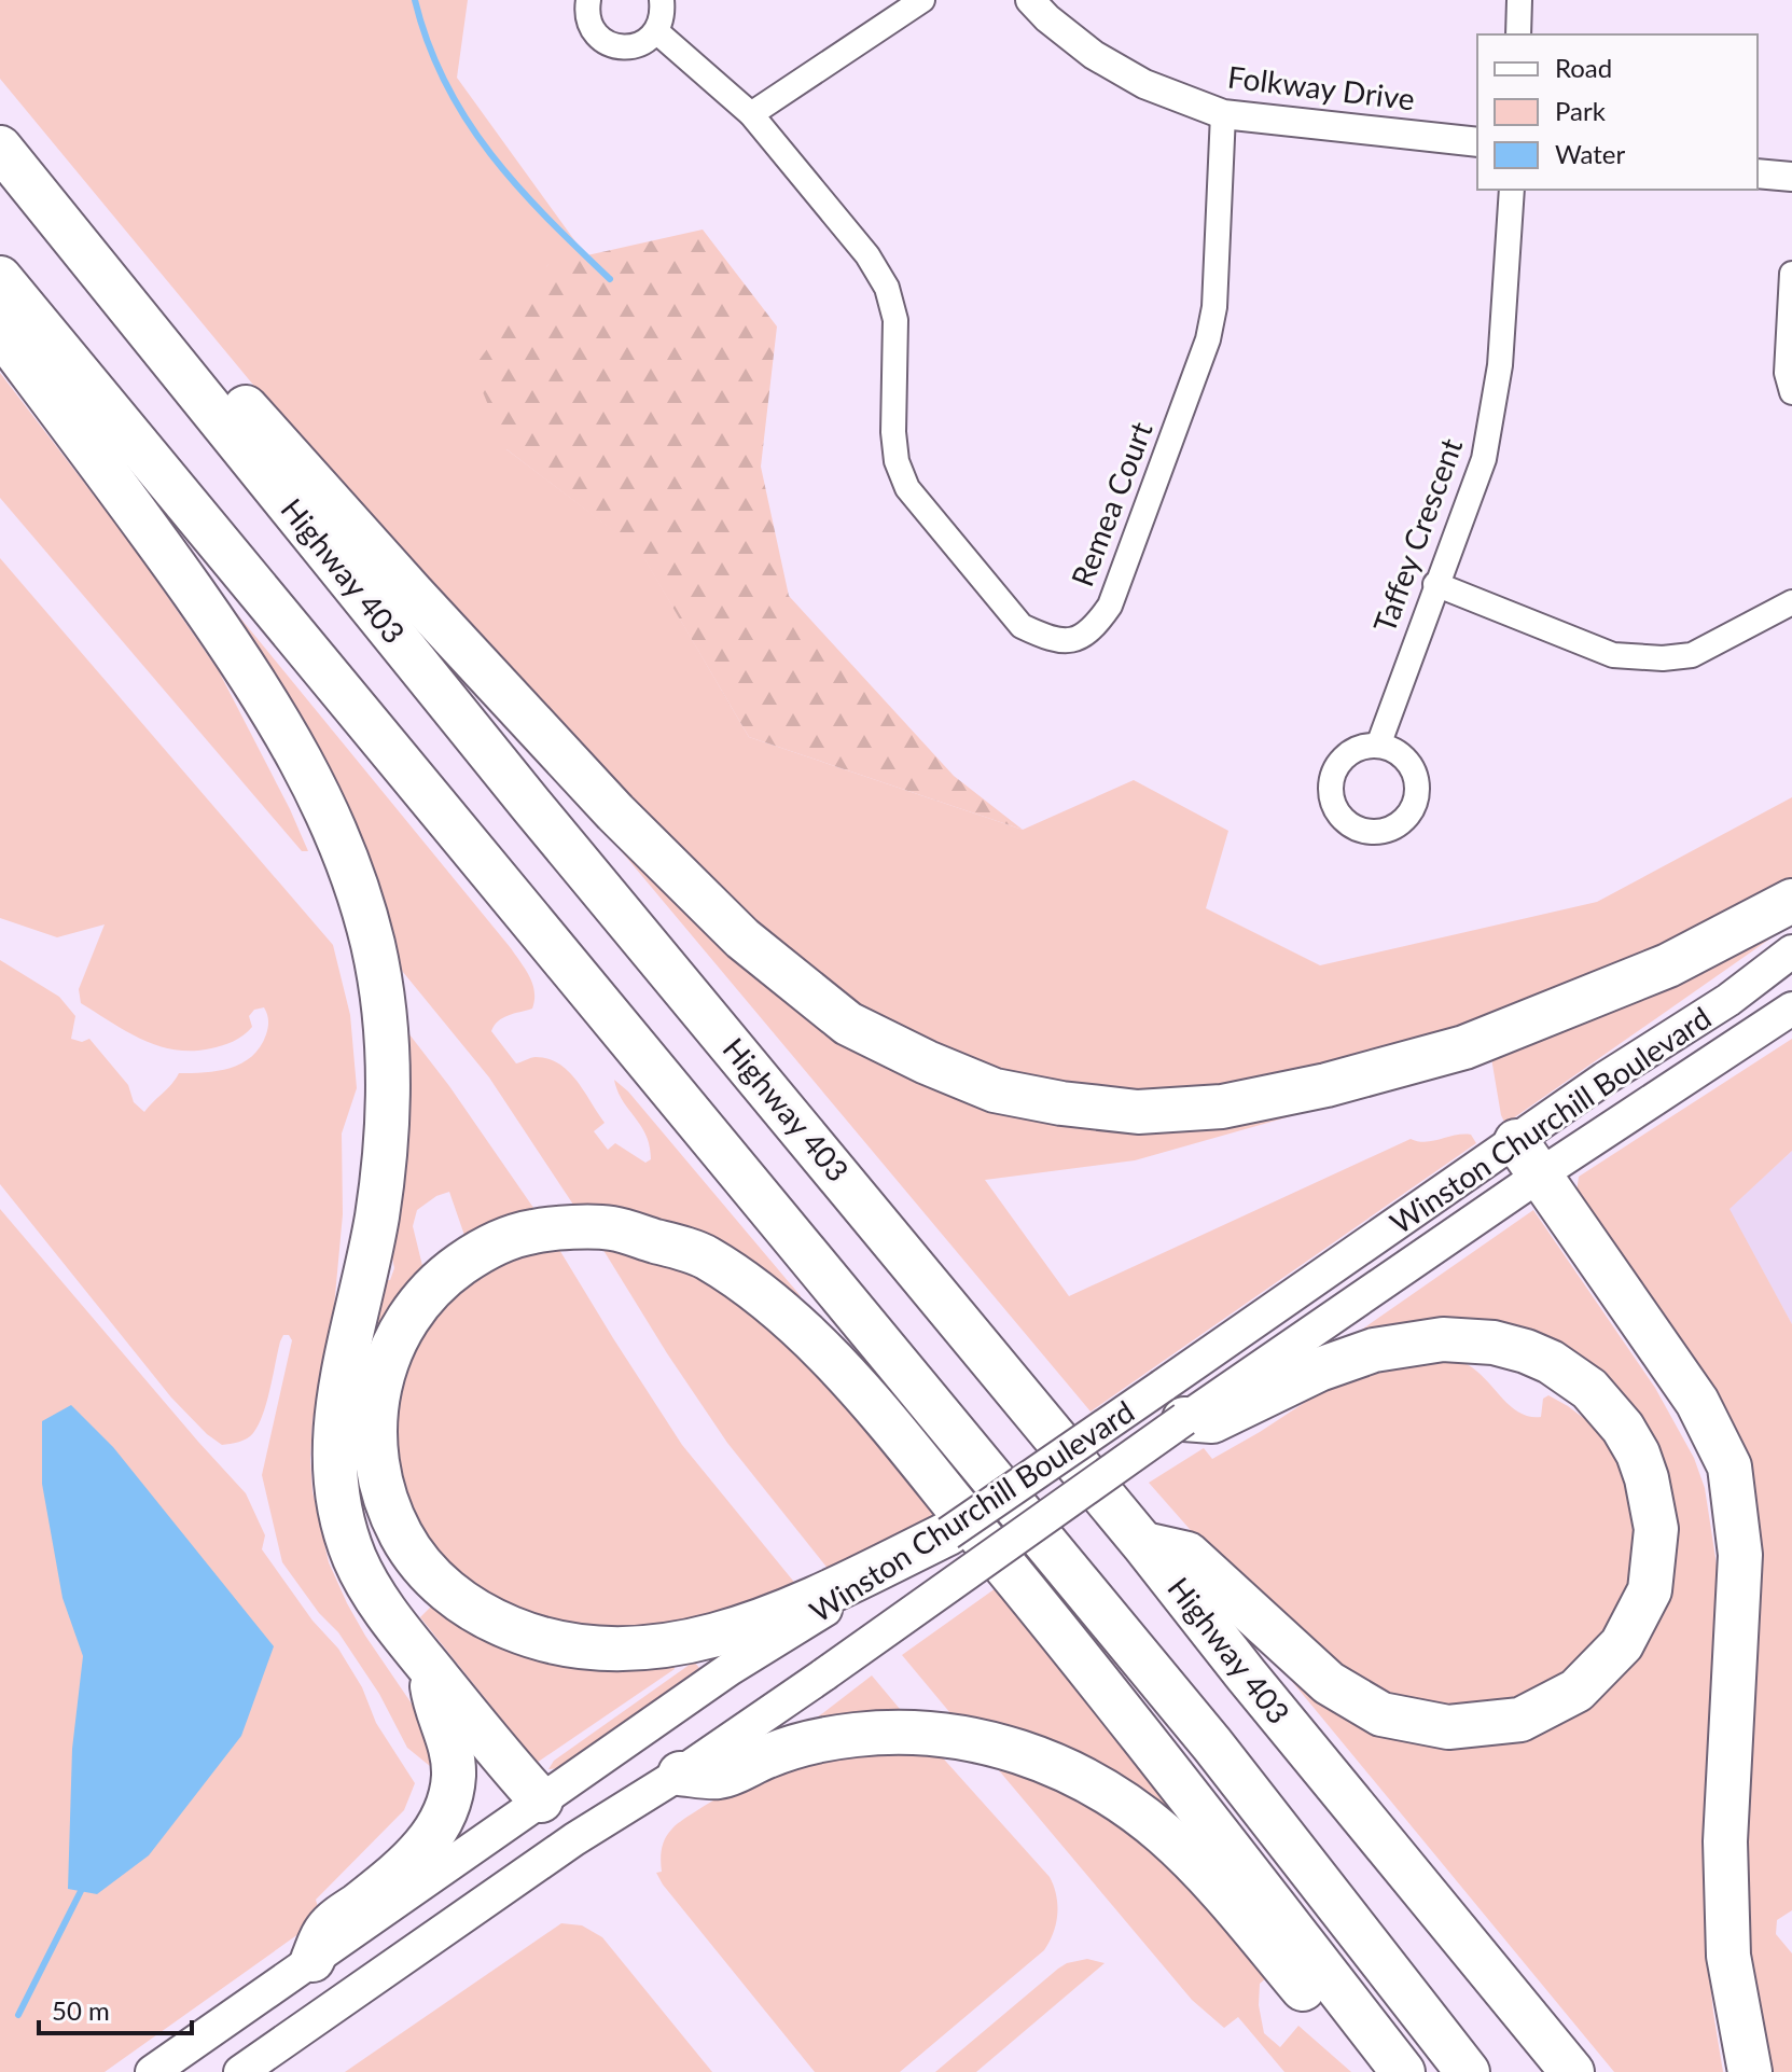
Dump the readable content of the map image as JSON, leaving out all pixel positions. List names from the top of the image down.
{
  "streets": {
    "highway": ["Highway 403"],
    "main road": ["Winston Churchill Boulevard"],
    "street": ["Folkway Drive", "Remea Court", "Taffey Crescent"]
  },
  "crossings": [
    ["Folkway Drive", "Remea Court"]
  ],
  "legend": ["Road", "Park", "Water"],
  "scale_bar": "50 m"
}
